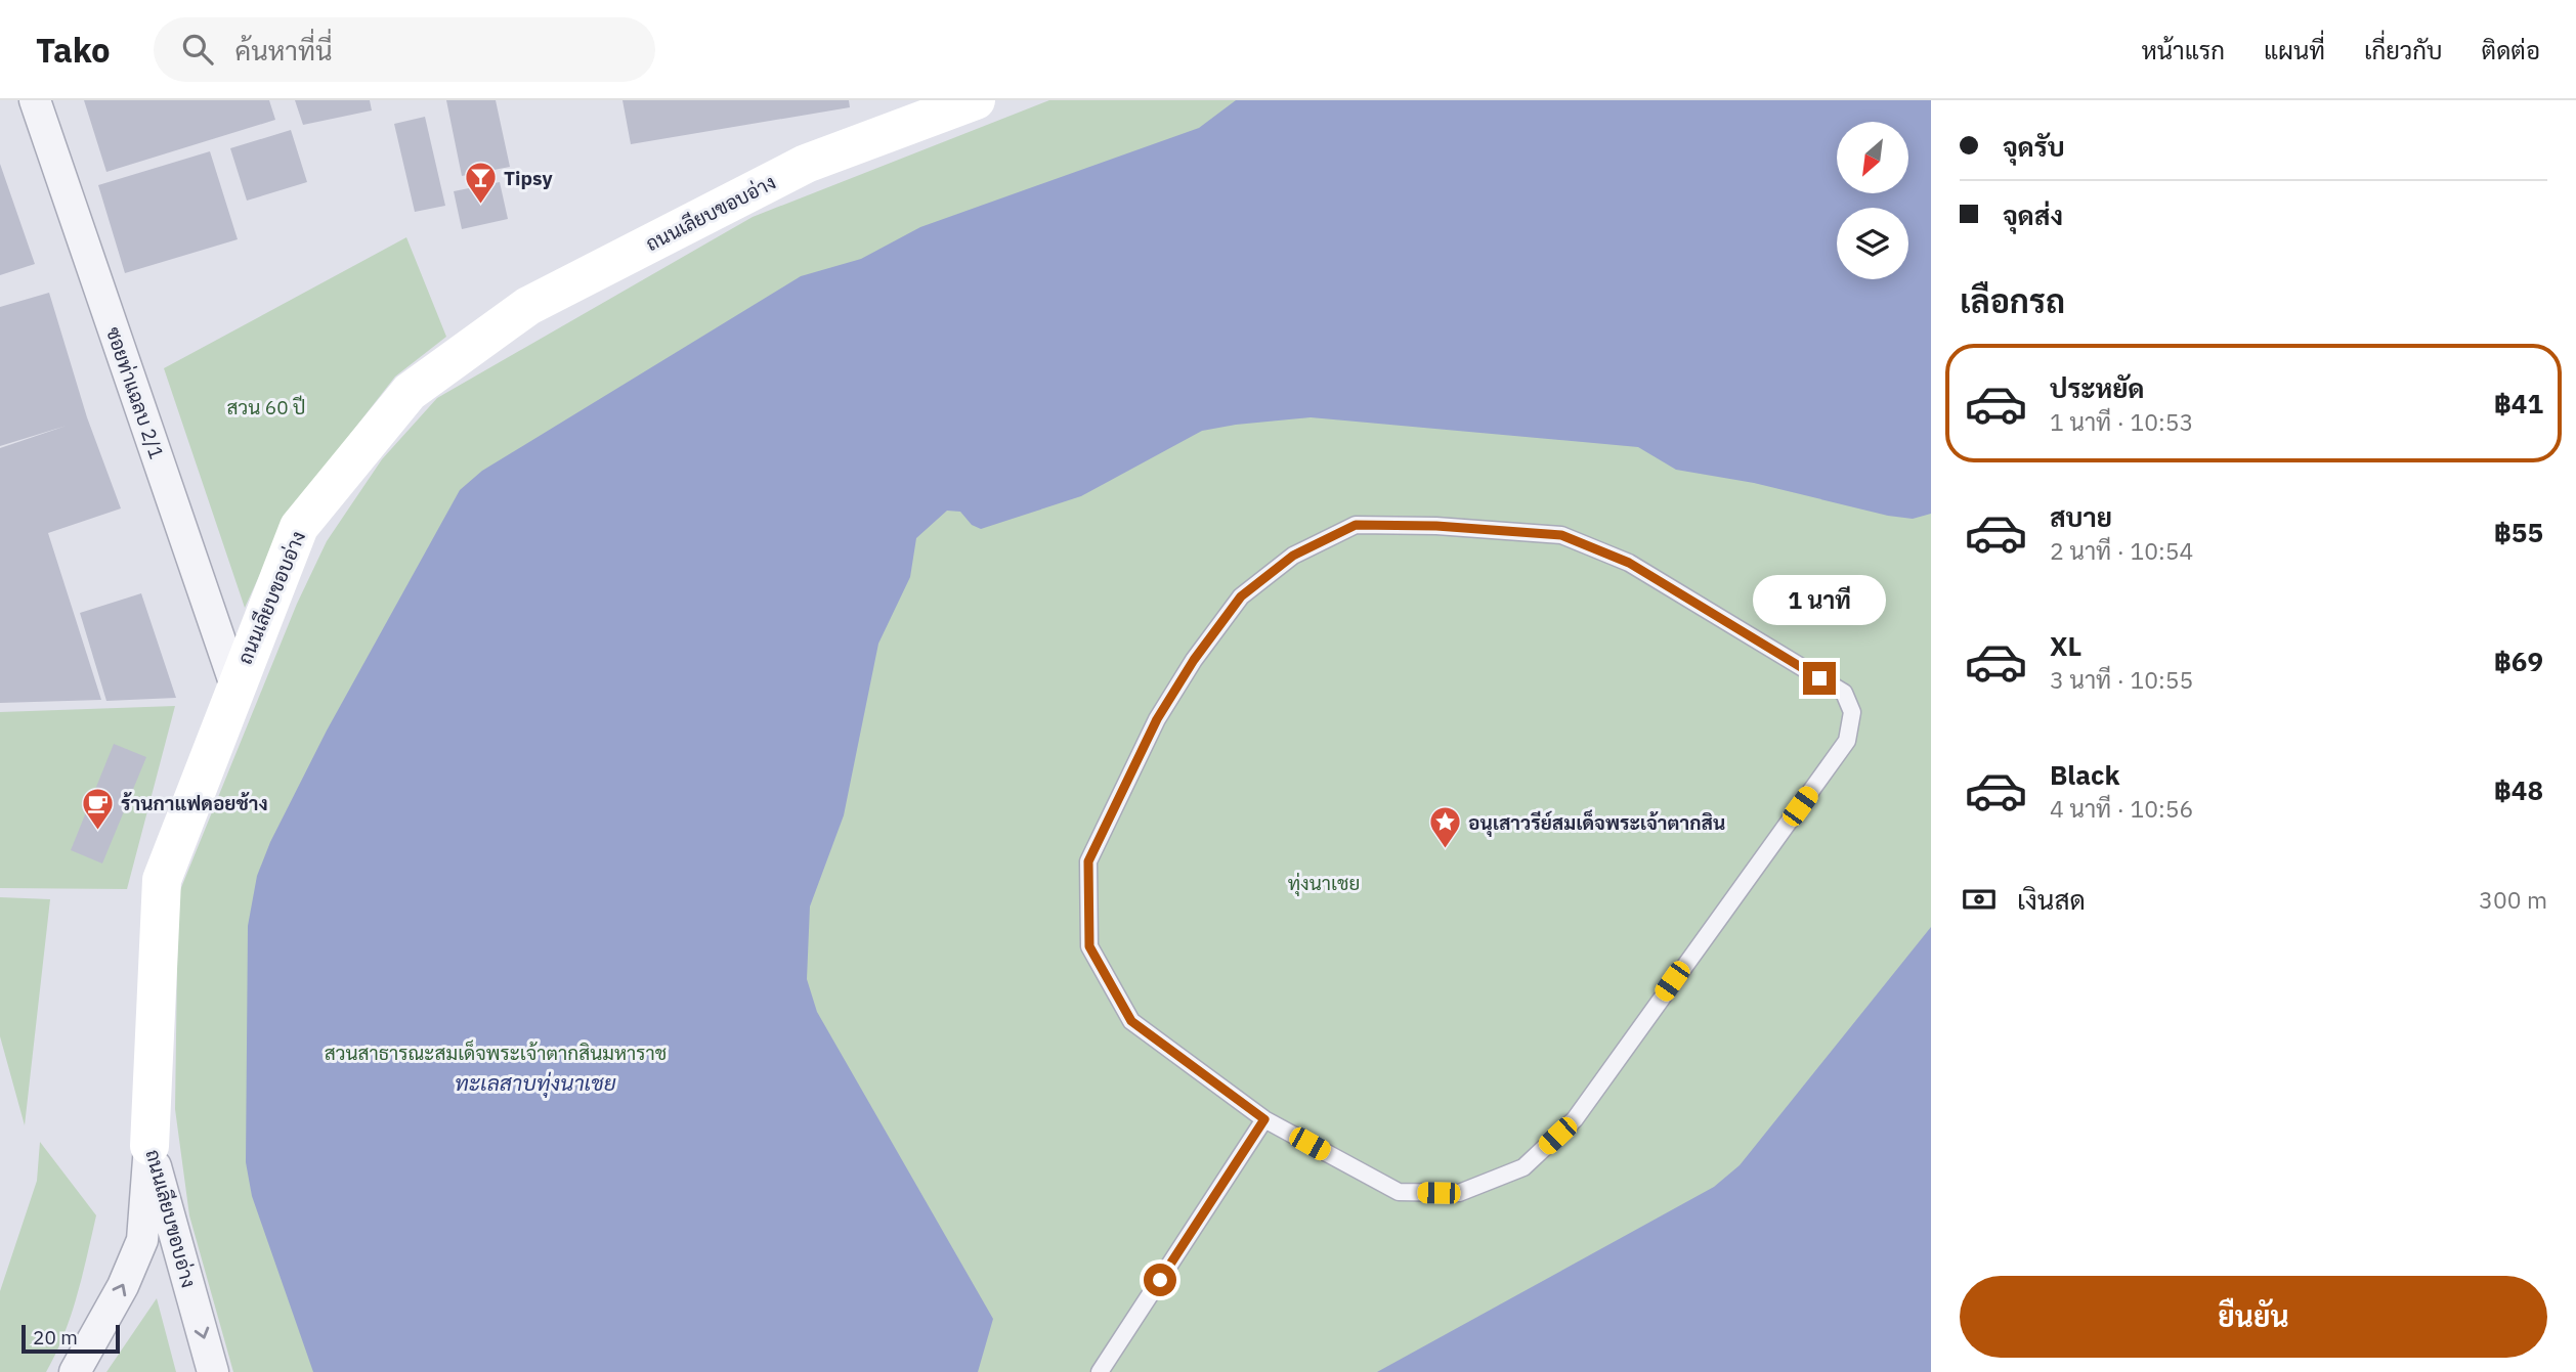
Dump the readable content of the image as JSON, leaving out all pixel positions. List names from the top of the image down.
{
  "streets": {
    "street": ["ถนนเลียบขอบอ่าง", "ซอยท่าแฉลบ 2/1"]
  },
  "crossings": [
    ["ถนนเลียบขอบอ่าง", "ซอยท่าแฉลบ 2/1"]
  ],
  "water": ["ทะเลสาบทุ่งนาเชย"],
  "parks": ["สวน 60 ปี", "ทุ่งนาเชย", "สวนสาธารณะสมเด็จพระเจ้าตากสินมหาราช"],
  "places": {
    "bar": ["Tipsy"],
    "cafe": ["ร้านกาแฟดอยช้าง"],
    "place": ["อนุเสาวรีย์สมเด็จพระเจ้าตากสิน"]
  },
  "scale_bar": "20 m",
  "north": "bottom left",
  "page": {
    "header": "Tako",
    "search": "ค้นหาที่นี่",
    "nav": [
      "หน้าแรก",
      "แผนที่",
      "เกี่ยวกับ",
      "ติดต่อ"
    ],
    "banner": ["จุดรับ", "จุดส่ง"],
    "heading": "เลือกรถ",
    "list": [
      {
        "name": "ประหยัด",
        "note": "1 นาที · 10:53",
        "value": "฿41"
      },
      {
        "name": "สบาย",
        "note": "2 นาที · 10:54",
        "value": "฿55"
      },
      {
        "name": "XL",
        "note": "3 นาที · 10:55",
        "value": "฿69"
      },
      {
        "name": "Black",
        "note": "4 นาที · 10:56",
        "value": "฿48"
      }
    ],
    "bubble": "1 นาที",
    "pay": ["เงินสด", "300 m"],
    "buttons": "ยืนยัน",
    "scale": "20 m"
  }
}
